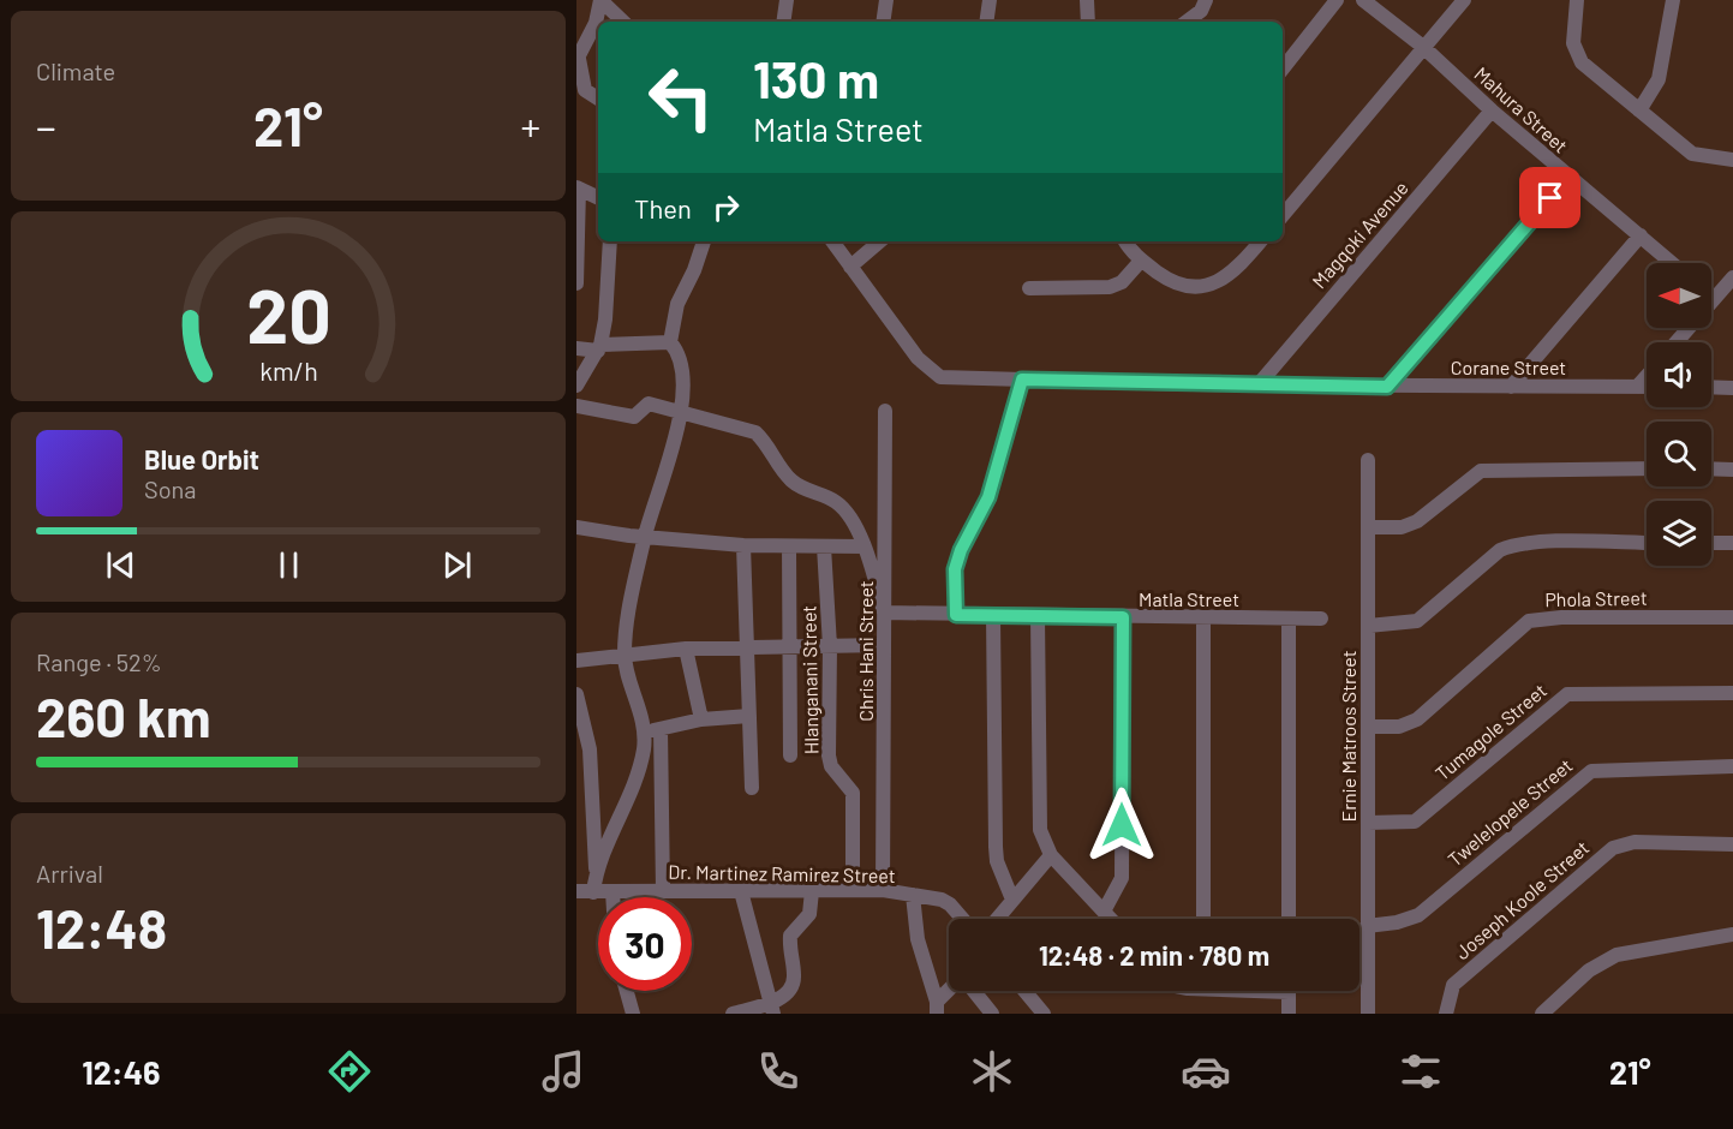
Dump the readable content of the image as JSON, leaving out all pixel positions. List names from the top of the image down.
{
  "streets": {
    "street": [
      "Mahura Street",
      "Magqoki Avenue",
      "Corane Street",
      "Matla Street",
      "Phola Street",
      "Chris Hani Street",
      "Hlanganani Street",
      "Tumagole Street",
      "Ernie Matroos Street",
      "Twelelopele Street",
      "Dr. Martinez Ramirez Street",
      "Joseph Koole Street"
    ]
  },
  "crossings": [
    ["Mahura Street", "Magqoki Avenue"],
    ["Magqoki Avenue", "Corane Street"],
    ["Matla Street", "Chris Hani Street"],
    ["Phola Street", "Ernie Matroos Street"],
    ["Chris Hani Street", "Dr. Martinez Ramirez Street"],
    ["Hlanganani Street", "Dr. Martinez Ramirez Street"],
    ["Tumagole Street", "Ernie Matroos Street"],
    ["Ernie Matroos Street", "Twelelopele Street"]
  ],
  "north": "left",
  "page": {
    "tile": [
      "Climate",
      ["Range · 52%", "260 km"],
      ["Arrival", "12:48"]
    ],
    "turn": ["130 m", "Matla Street"],
    "heat": ["−", "21°", "+"],
    "then": "Then",
    "song": ["Blue Orbit", "Sona"],
    "limit": "30",
    "trip": "12:48 · 2 min · 780 m",
    "tabs": ["12:46", "21°"],
    "gauge": ["20", "km/h"]
  }
}
